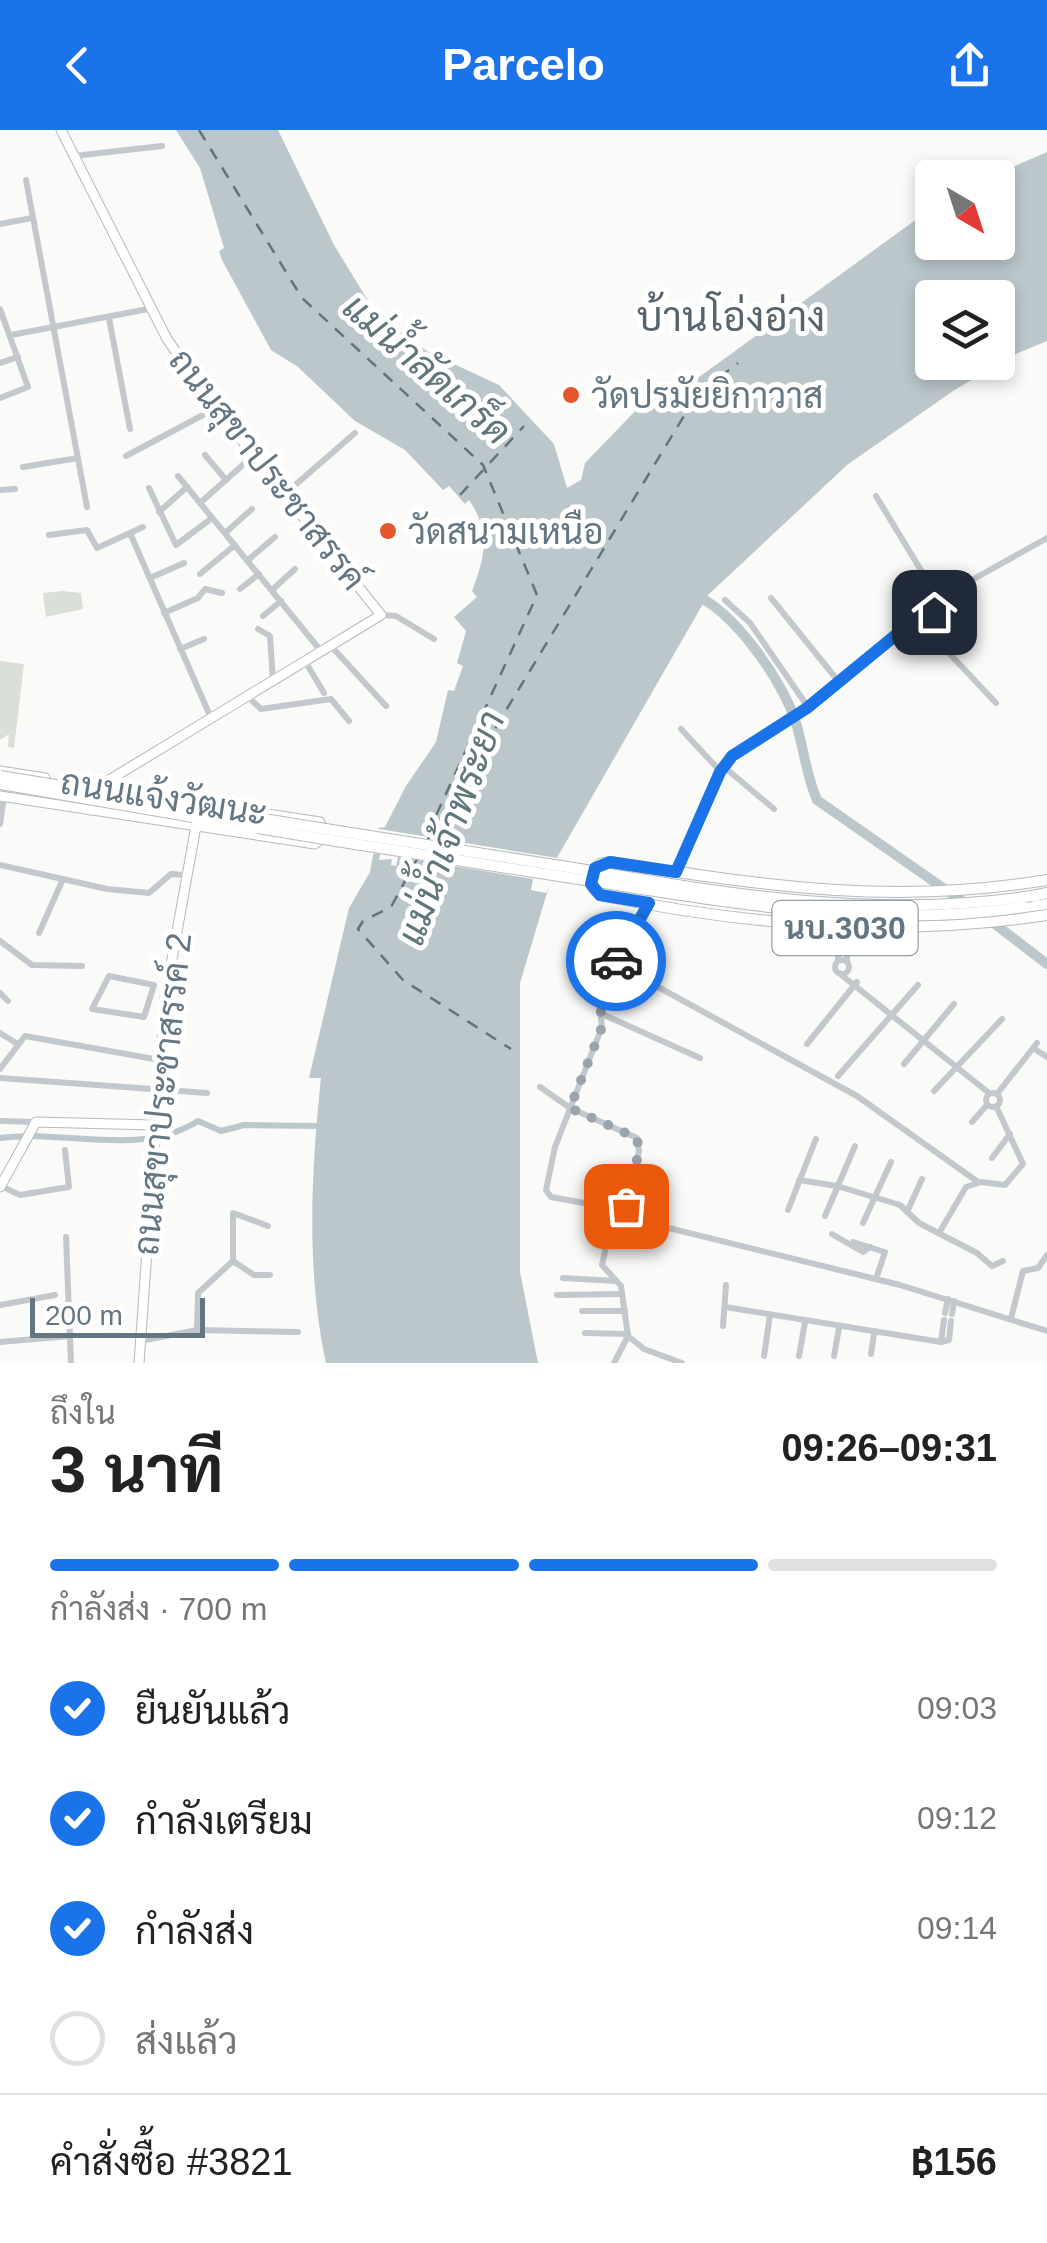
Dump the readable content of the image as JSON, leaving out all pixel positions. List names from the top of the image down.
{
  "streets": {
    "main road": ["ถนนแจ้งวัฒนะ", "นบ.3030"],
    "street": ["ถนนสุขาประชาสรรค์", "ถนนสุขาประชาสรรค์ 2"]
  },
  "crossings": [
    ["ถนนสุขาประชาสรรค์", "ถนนแจ้งวัฒนะ"],
    ["ถนนแจ้งวัฒนะ", "ถนนสุขาประชาสรรค์ 2"]
  ],
  "districts": ["บ้านโอ่งอ่าง"],
  "water": ["แม่น้ำลัดเกร็ด", "แม่น้ำเจ้าพระยา"],
  "places": ["วัดปรมัยยิกาวาส", "วัดสนามเหนือ"],
  "scale_bar": "200 m",
  "north": "bottom right",
  "page": {
    "header": "Parcelo",
    "scale": "200 m",
    "heading": ["3 นาที", "ถึงใน", "09:26–09:31"],
    "panel": ["คำสั่งซื้อ #3821", "฿156"],
    "bar": "กำลังส่ง · 700 m",
    "list": [
      ["ยืนยันแล้ว", "09:03"],
      ["กำลังเตรียม", "09:12"],
      ["กำลังส่ง", "09:14"],
      "ส่งแล้ว"
    ]
  }
}
